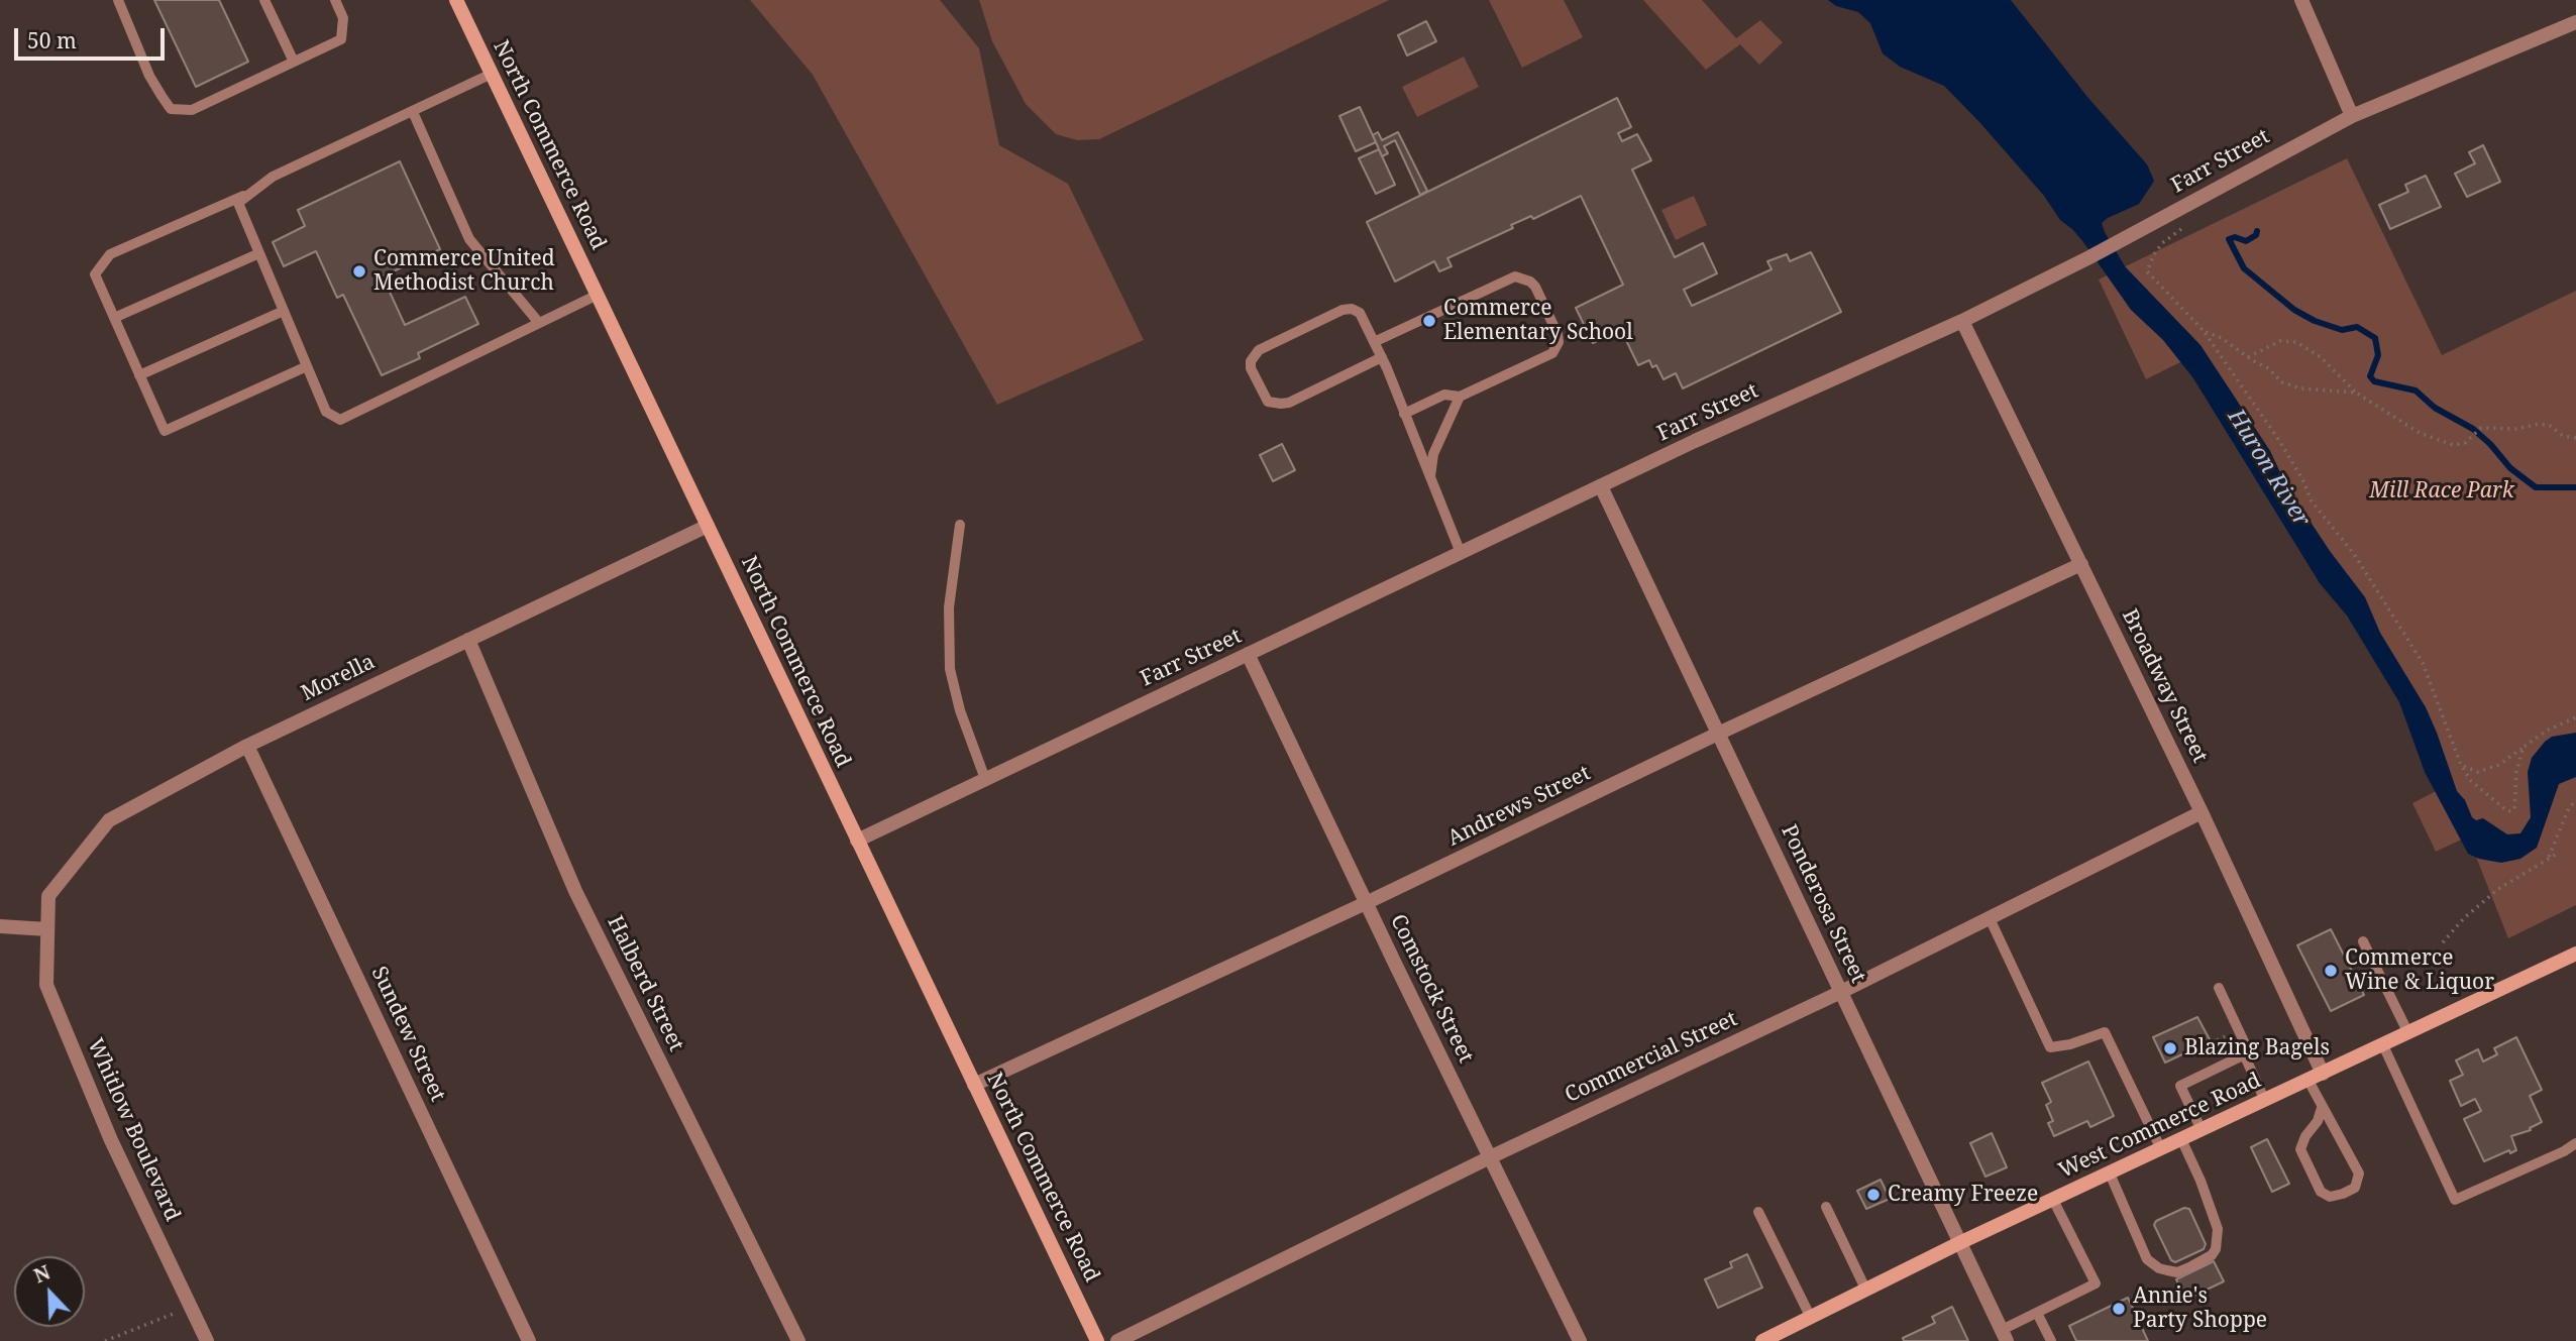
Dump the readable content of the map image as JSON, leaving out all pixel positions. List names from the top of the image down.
{
  "streets": {
    "main road": ["North Commerce Road", "West Commerce Road"],
    "street": [
      "Farr Street",
      "Morella",
      "Broadway Street",
      "Andrews Street",
      "Ponderosa Street",
      "Halberd Street",
      "Comstock Street",
      "Sundew Street",
      "Commercial Street",
      "Whitlow Boulevard"
    ]
  },
  "crossings": [
    ["North Commerce Road", "Farr Street"],
    ["North Commerce Road", "Morella"],
    ["North Commerce Road", "Andrews Street"],
    ["Farr Street", "Broadway Street"],
    ["Farr Street", "Ponderosa Street"],
    ["Farr Street", "Comstock Street"],
    ["Morella", "Halberd Street"],
    ["Morella", "Sundew Street"],
    ["Morella", "Whitlow Boulevard"],
    ["Broadway Street", "Andrews Street"],
    ["Broadway Street", "Commercial Street"],
    ["Broadway Street", "West Commerce Road"],
    ["Andrews Street", "Ponderosa Street"],
    ["Andrews Street", "Comstock Street"],
    ["Ponderosa Street", "Commercial Street"],
    ["Ponderosa Street", "West Commerce Road"],
    ["Comstock Street", "Commercial Street"]
  ],
  "water": ["Huron River"],
  "parks": ["Mill Race Park"],
  "places": [
    "Commerce United Methodist Church",
    "Commerce Elementary School",
    "Commerce Wine & Liquor",
    "Blazing Bagels",
    "Creamy Freeze",
    "Annie's Party Shoppe"
  ],
  "scale_bar": "50 m",
  "north": "top left"
}
